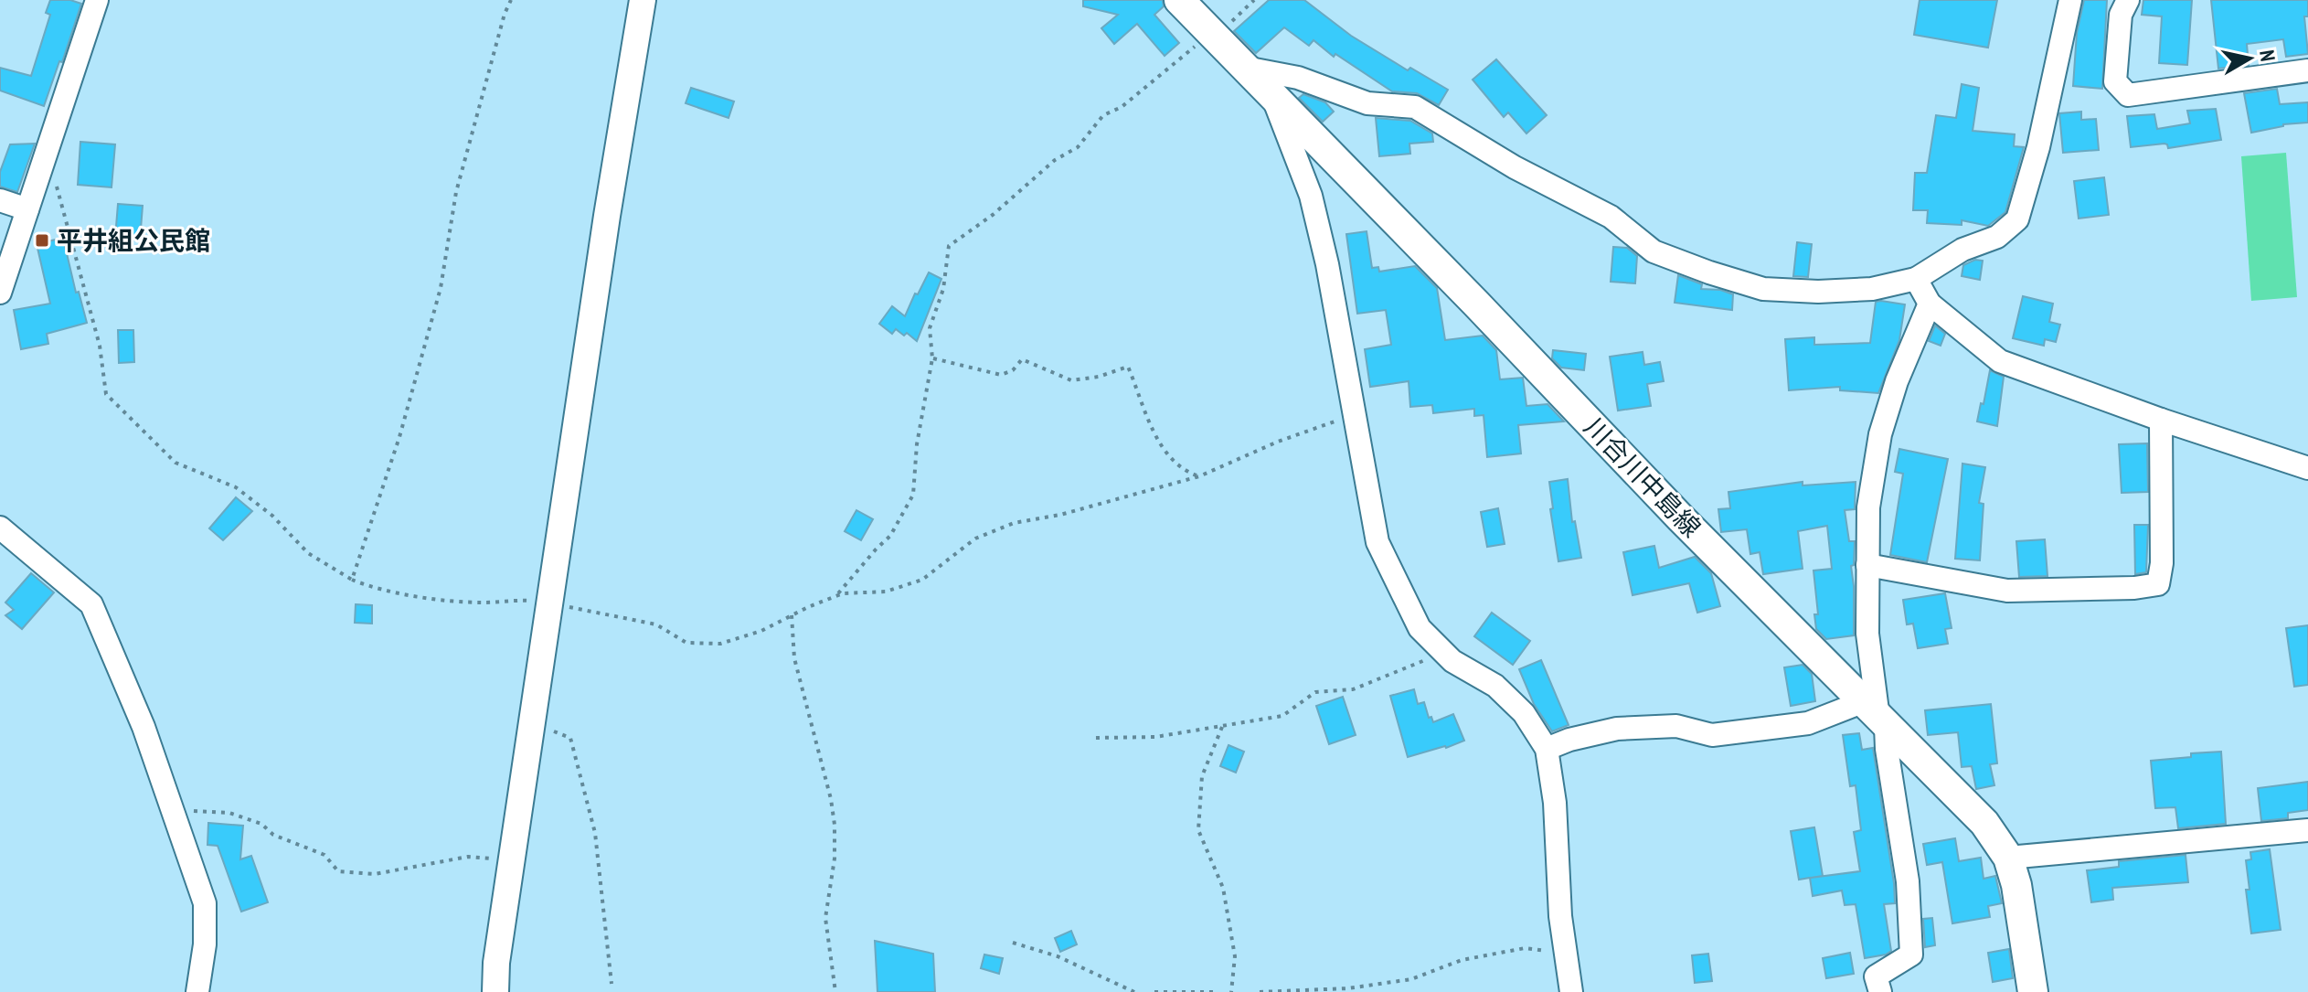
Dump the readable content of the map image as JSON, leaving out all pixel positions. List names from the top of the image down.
{
  "streets": {
    "main road": ["川合川中島線"]
  },
  "places": {
    "transit": ["平井組公民館"]
  },
  "north": "right"
}
